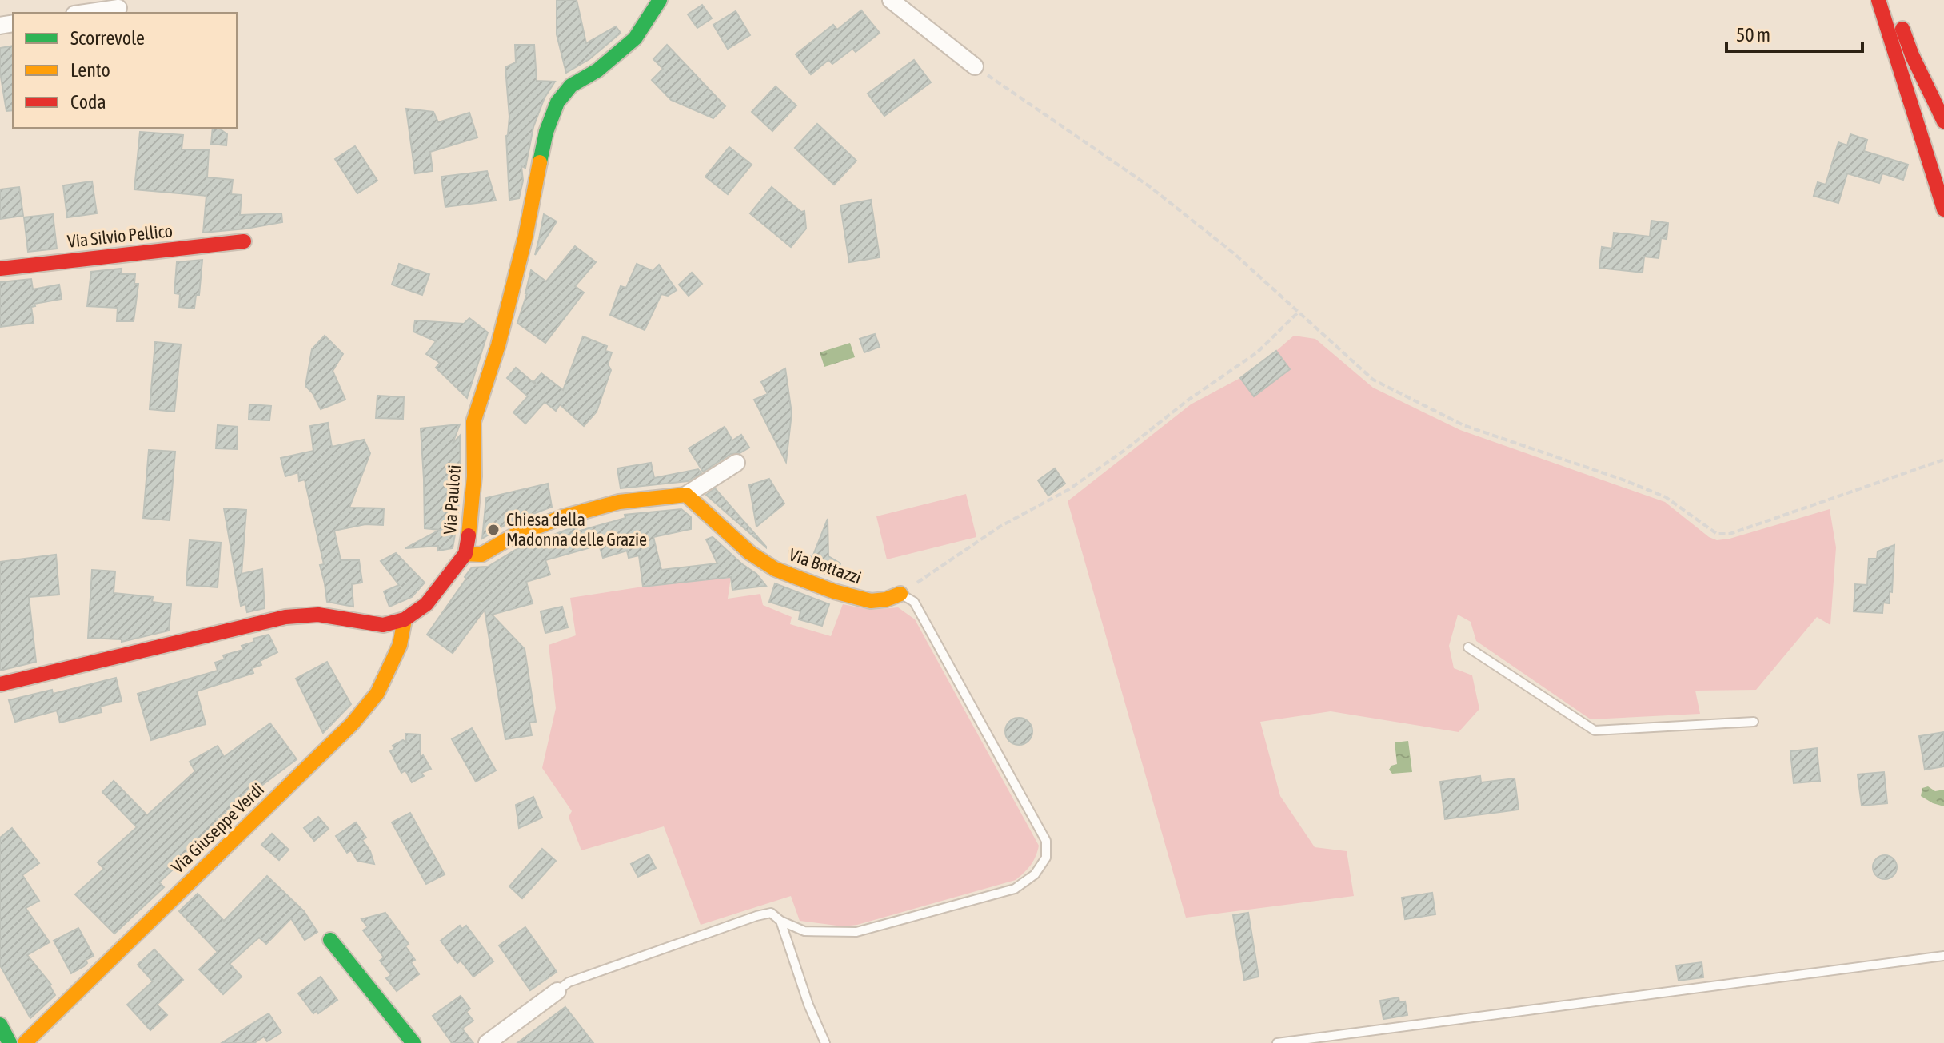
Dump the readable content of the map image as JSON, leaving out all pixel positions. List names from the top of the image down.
{
  "streets": {
    "street": [
      "Via Silvio Pellico",
      "Via Pauloti",
      "Via Bottazzi",
      "Via Giuseppe Verdi"
    ]
  },
  "crossings": [
    ["Via Pauloti", "Via Giuseppe Verdi"]
  ],
  "places": ["Chiesa della Madonna delle Grazie"],
  "legend": ["Scorrevole", "Lento", "Coda"],
  "scale_bar": "50 m"
}
